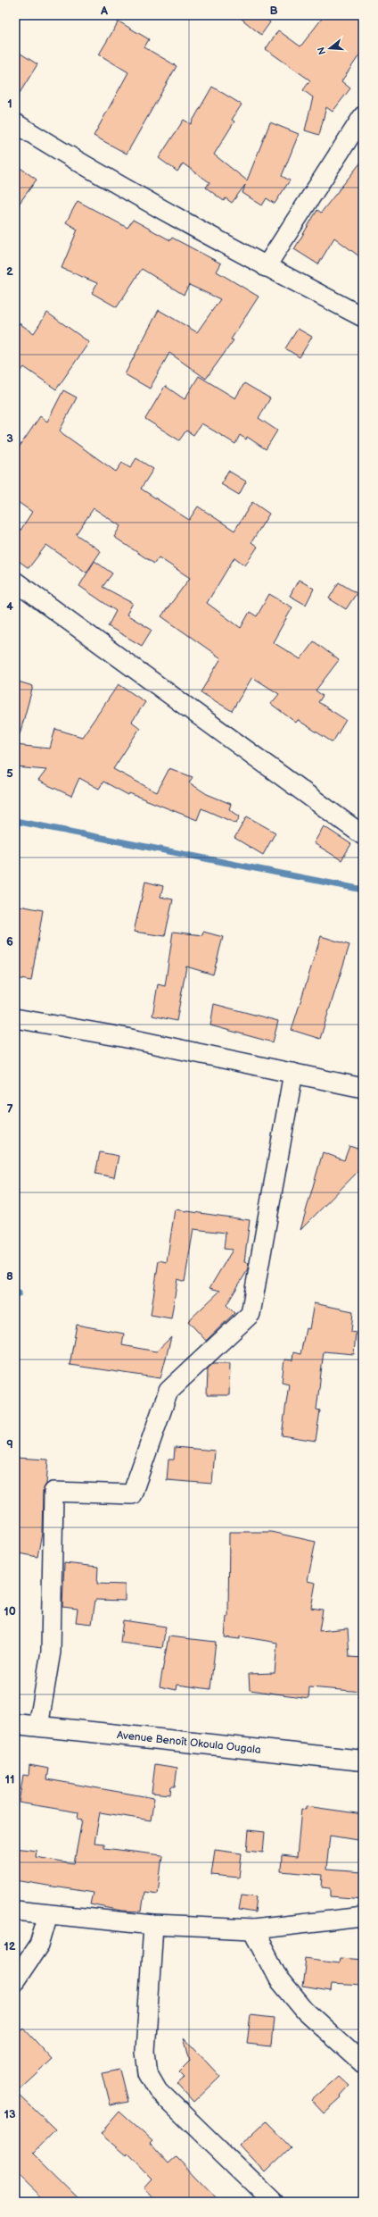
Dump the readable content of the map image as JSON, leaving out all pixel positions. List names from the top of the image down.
{
  "streets": {
    "street": ["Avenue Benoît Okoula Ougala"]
  },
  "north": "left",
  "grid": {
    "columns": ["A", "B"],
    "rows": [
      "1",
      "2",
      "3",
      "4",
      "5",
      "6",
      "7",
      "8",
      "9",
      "10",
      "11",
      "12",
      "13"
    ]
  }
}
